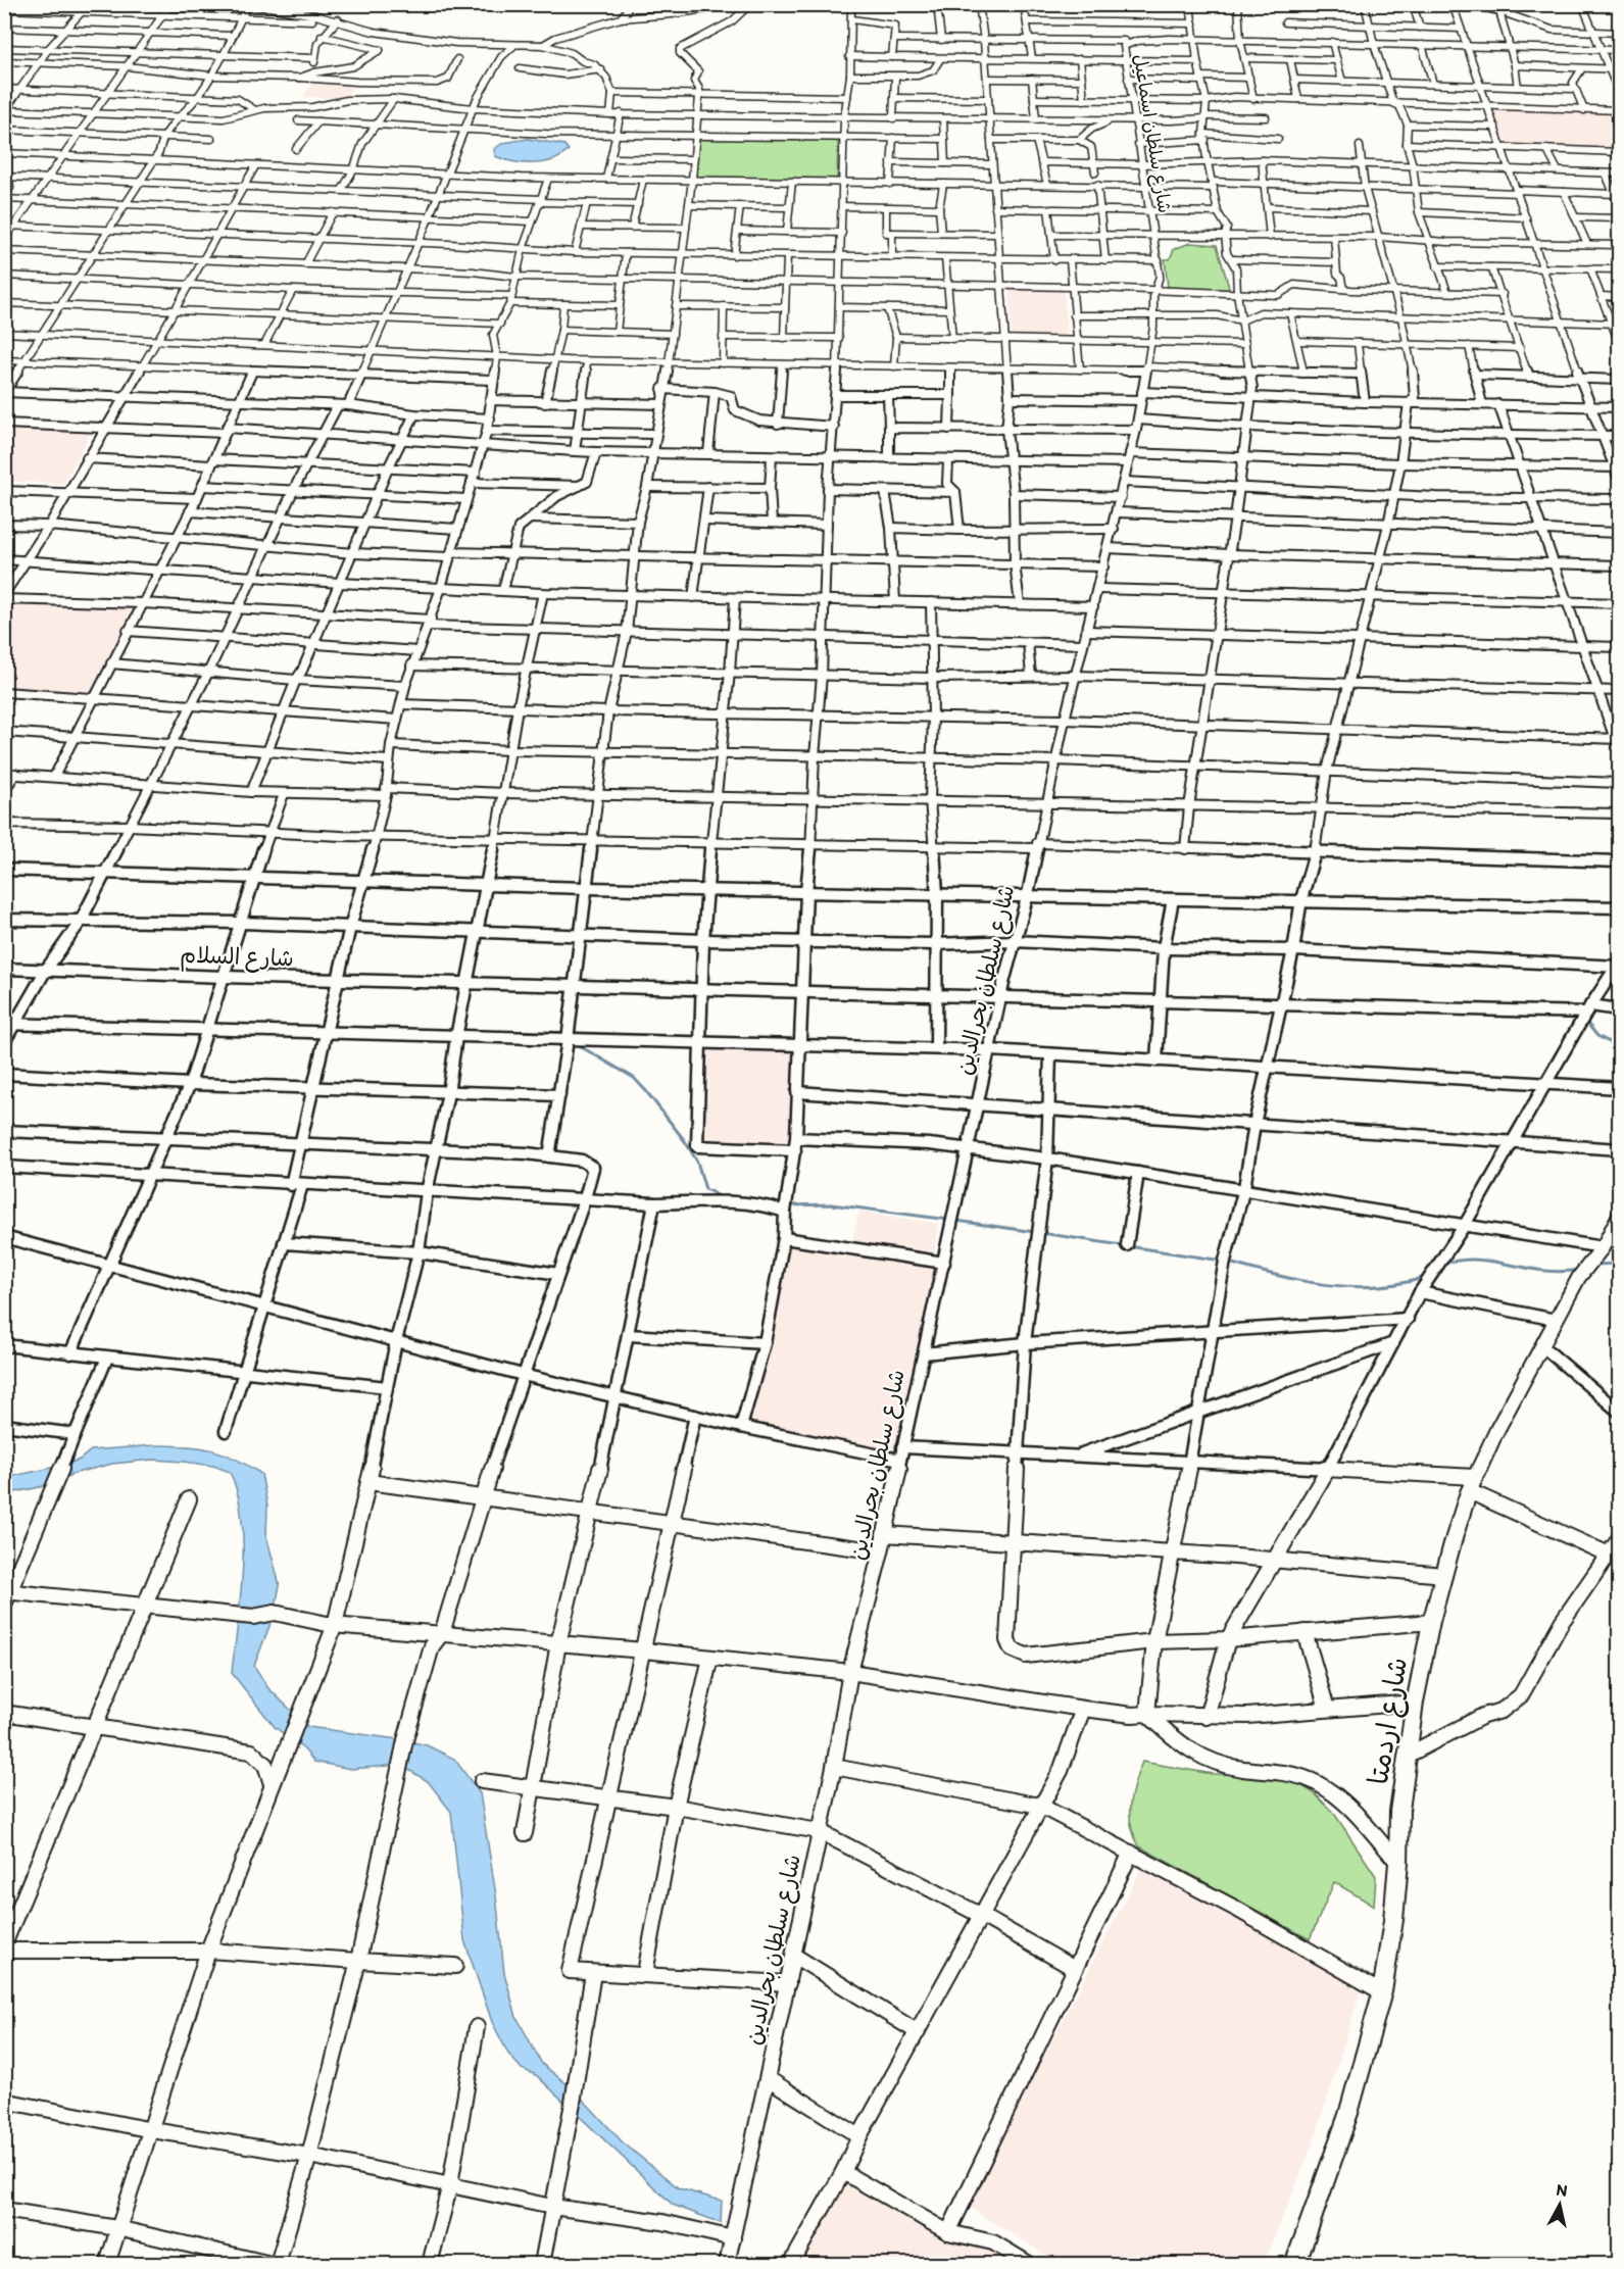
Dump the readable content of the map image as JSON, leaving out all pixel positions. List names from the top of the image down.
{
  "streets": {
    "main road": ["شارع اردمتا"],
    "street": ["شارع سلطان اسماعيل", "شارع السلام", "شارع سلطان بحرالدين"]
  },
  "crossings": [
    ["شارع سلطان اسماعيل", "شارع سلطان بحرالدين"],
    ["شارع السلام", "شارع سلطان بحرالدين"]
  ],
  "north": "top"
}
